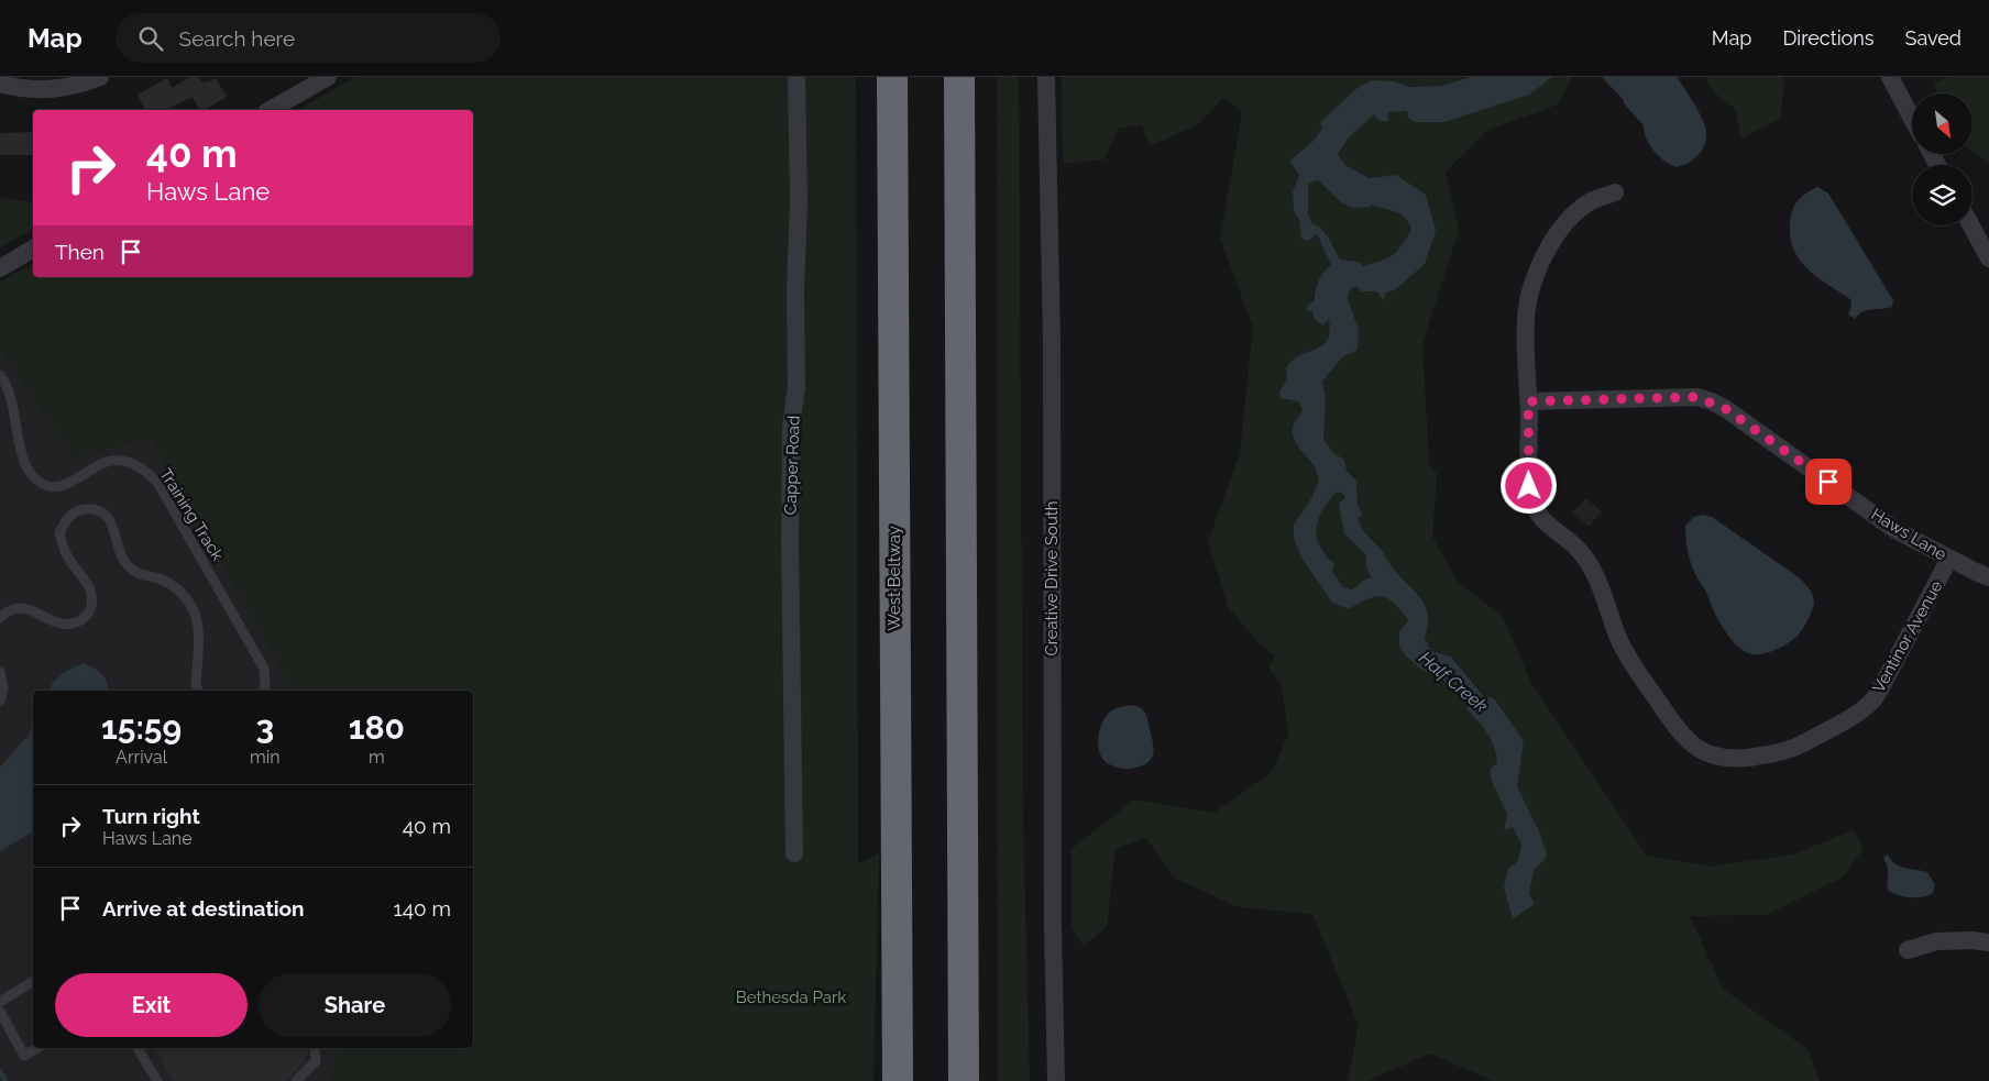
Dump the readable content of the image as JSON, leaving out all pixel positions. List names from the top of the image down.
{
  "streets": {
    "highway": ["West Beltway"],
    "street": [
      "Capper Road",
      "Haws Lane",
      "Creative Drive South",
      "Ventinor Avenue"
    ],
    "lane": ["Training Track"]
  },
  "crossings": [
    ["Haws Lane", "Ventinor Avenue"]
  ],
  "water": ["Half Creek"],
  "parks": ["Bethesda Park"],
  "north": "bottom right",
  "page": {
    "header": "Map",
    "search": "Search here",
    "nav": ["Map", "Directions", "Saved"],
    "turn": ["40 m", "Haws Lane"],
    "then": "Then",
    "eta": [
      "15:59",
      "Arrival",
      "3",
      "min",
      "180",
      "m"
    ],
    "list": [
      {
        "name": "Turn right",
        "note": "Haws Lane",
        "value": "40 m"
      },
      {
        "name": "Arrive at destination",
        "value": "140 m"
      }
    ],
    "buttons": ["Exit", "Share"]
  }
}
